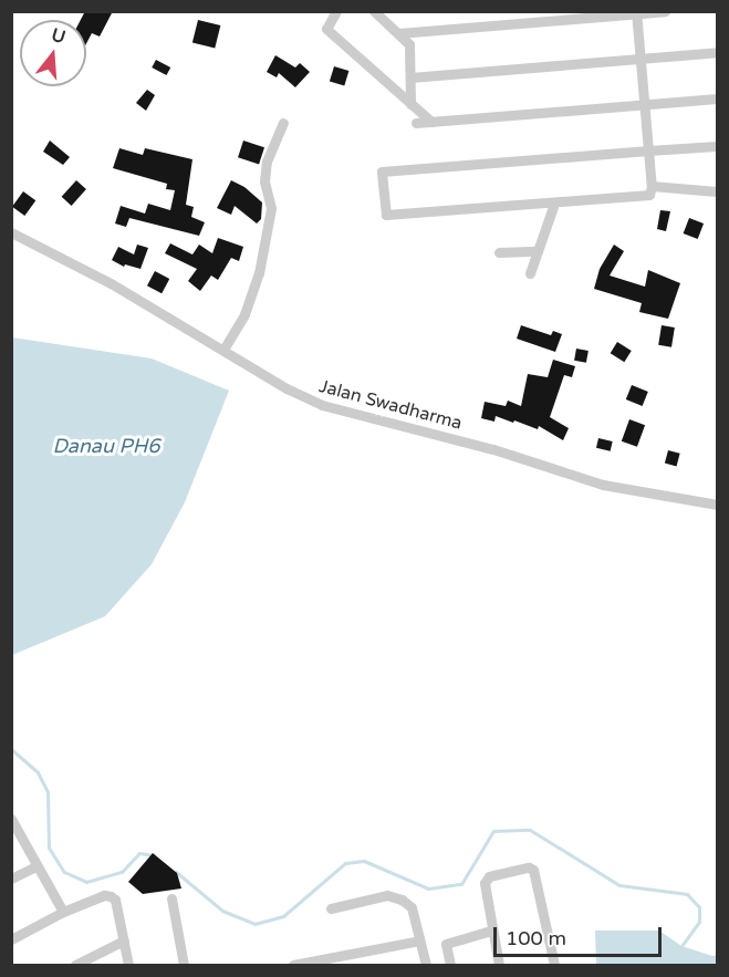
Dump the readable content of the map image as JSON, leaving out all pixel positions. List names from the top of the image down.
{
  "streets": {
    "street": ["Jalan Swadharma"]
  },
  "water": ["Danau PH6"],
  "scale_bar": "100 m",
  "north": "top"
}
